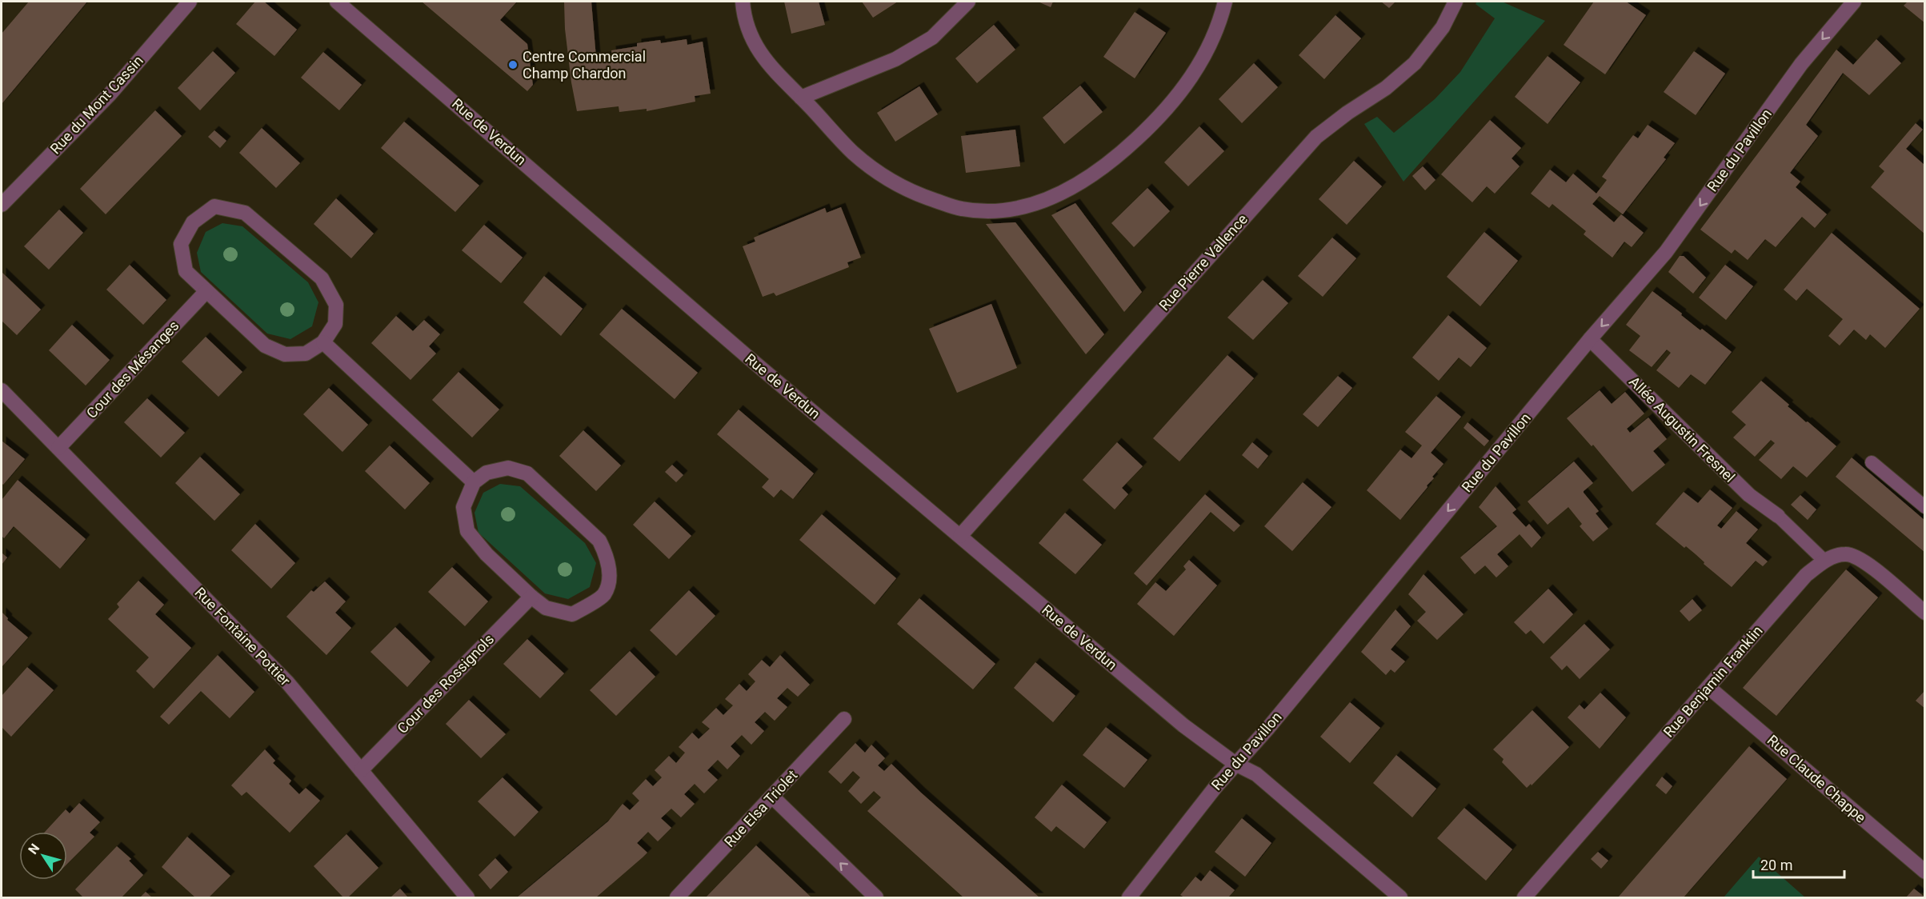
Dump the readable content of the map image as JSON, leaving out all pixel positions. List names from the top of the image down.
{
  "streets": {
    "street": [
      "Rue du Mont Cassin",
      "Rue de Verdun",
      "Rue du Pavillon",
      "Rue Pierre Vallence",
      "Cour des Mésanges",
      "Allée Augustin Fresnel",
      "Rue Fontaine Pottier",
      "Rue Benjamin Franklin",
      "Cour des Rossignols",
      "Rue Claude Chappe",
      "Rue Elsa Triolet"
    ]
  },
  "crossings": [
    ["Rue de Verdun", "Rue du Pavillon"],
    ["Rue de Verdun", "Rue Pierre Vallence"],
    ["Rue du Pavillon", "Allée Augustin Fresnel"],
    ["Cour des Mésanges", "Rue Fontaine Pottier"],
    ["Rue Fontaine Pottier", "Cour des Rossignols"],
    ["Rue Benjamin Franklin", "Rue Claude Chappe"]
  ],
  "one_way": ["Rue du Pavillon"],
  "places": ["Centre Commercial Champ Chardon"],
  "scale_bar": "20 m",
  "north": "top left"
}
